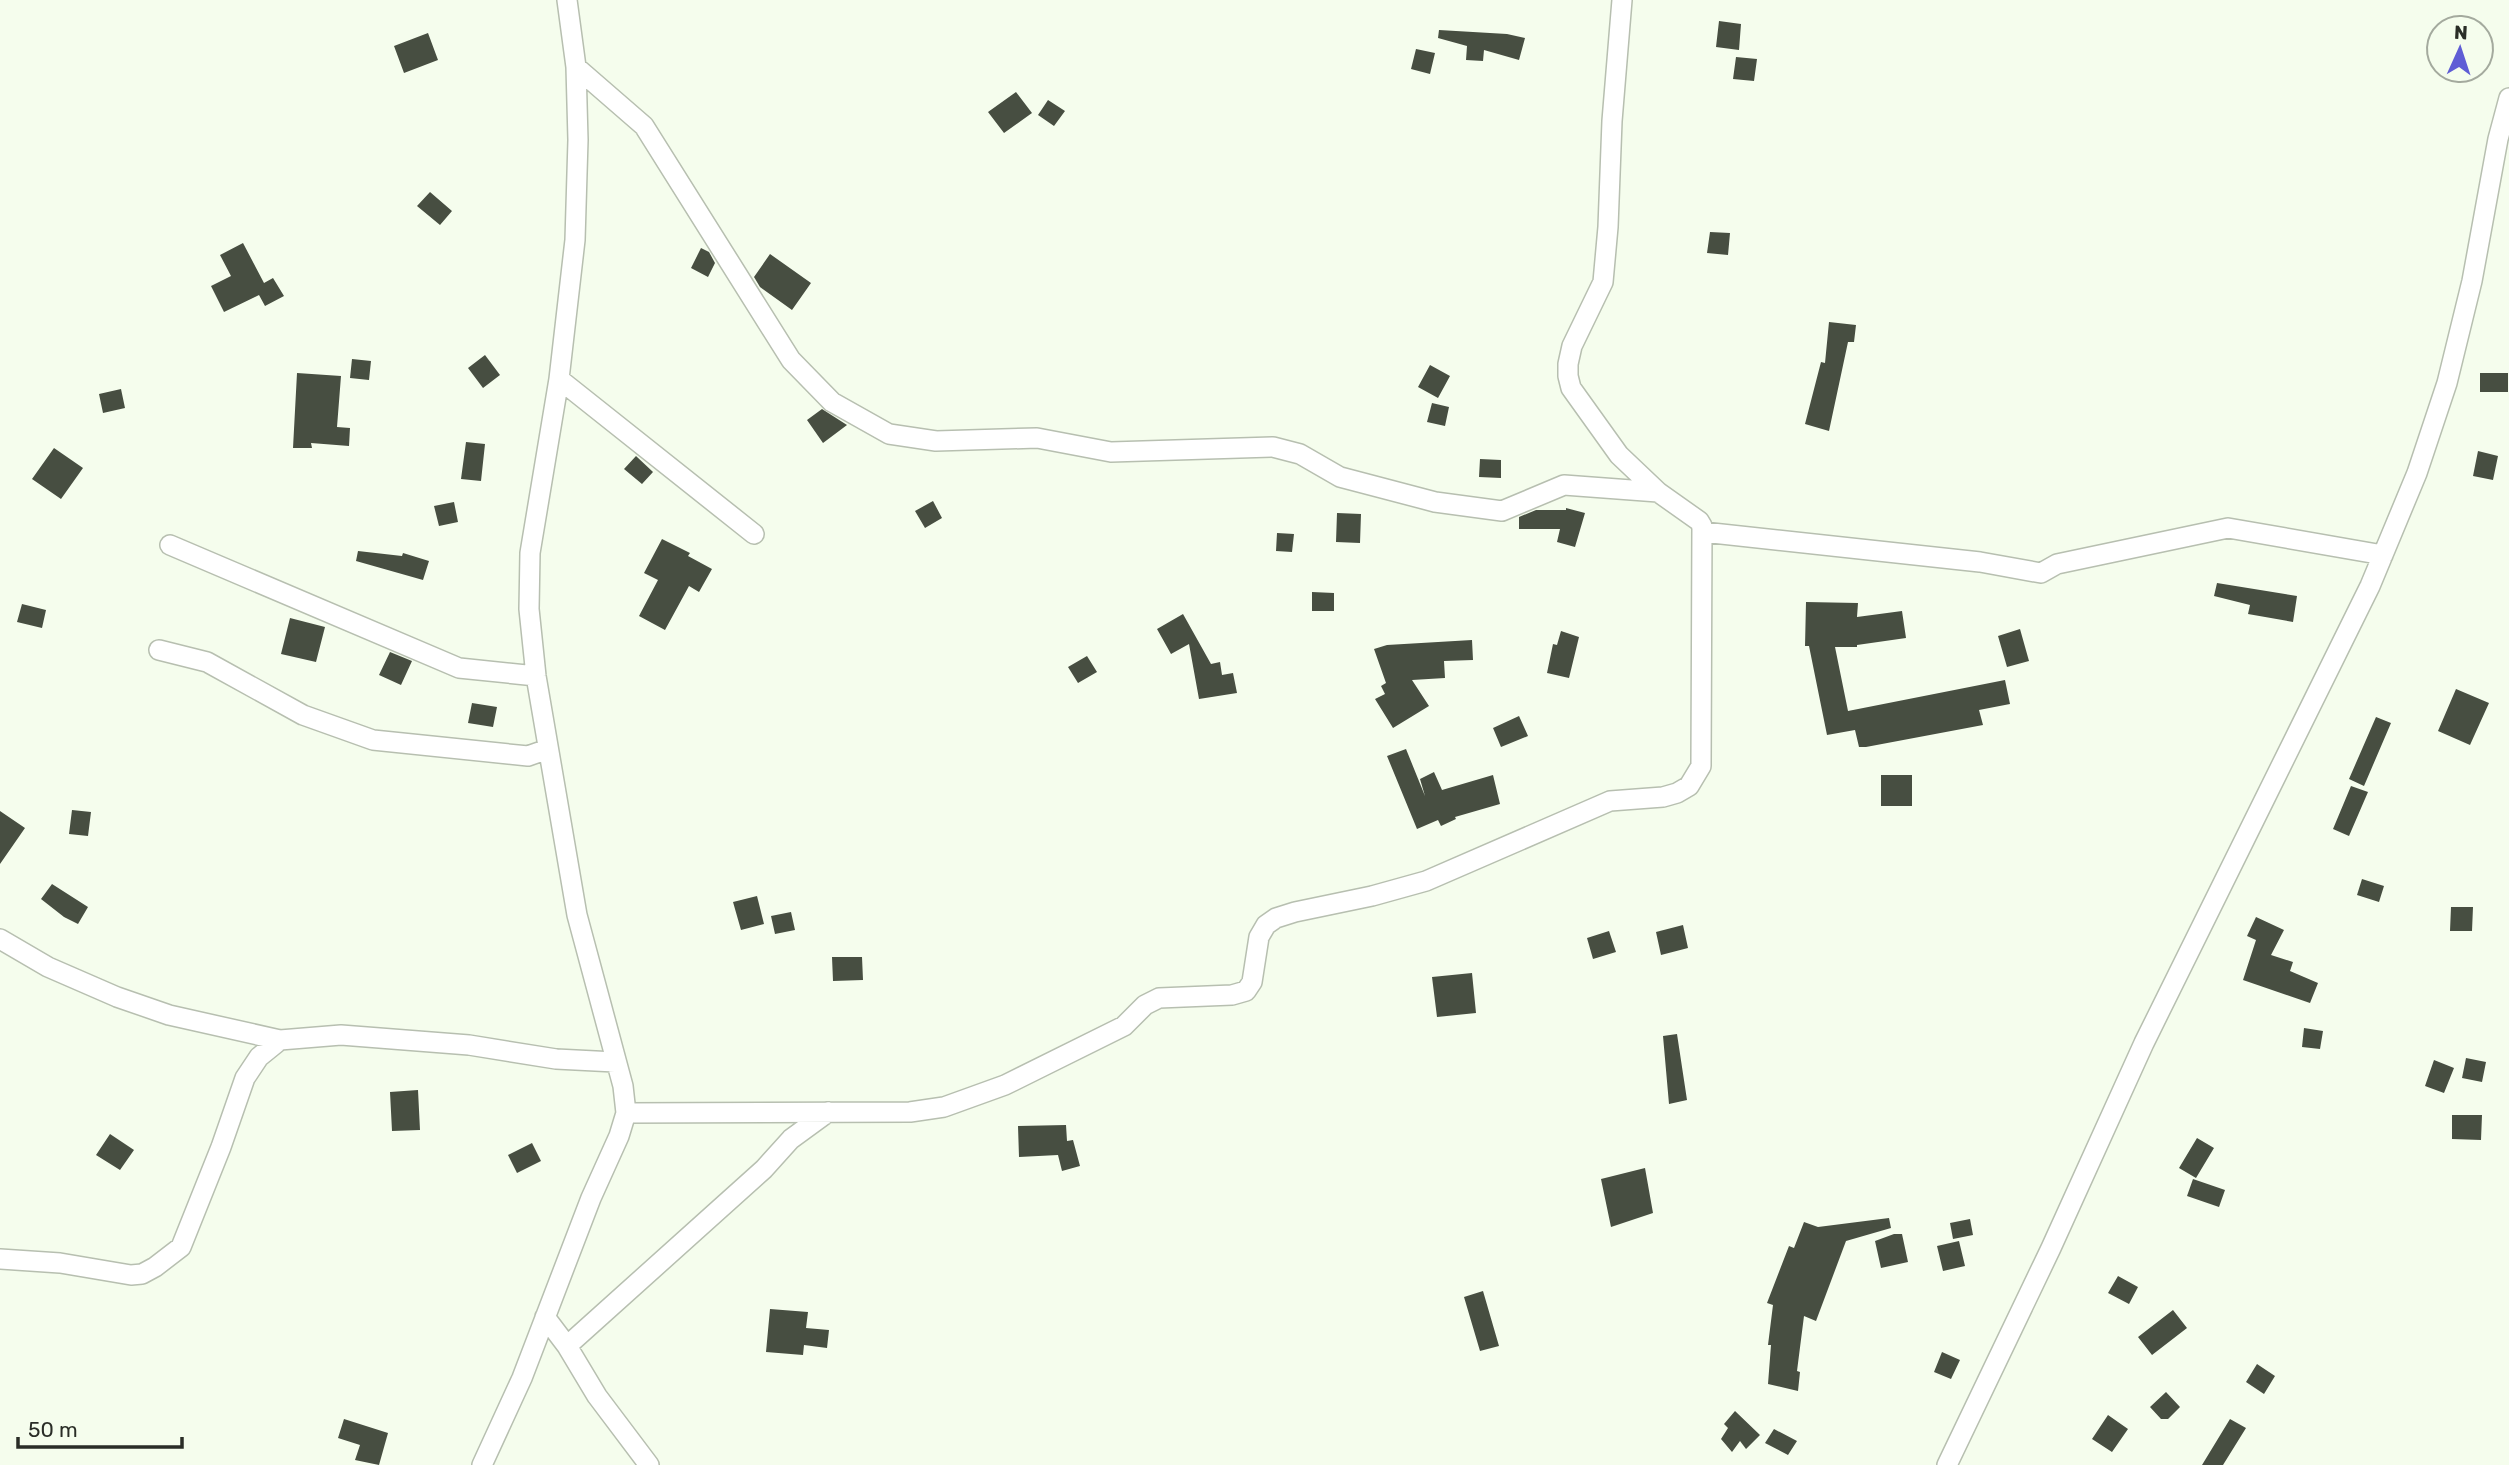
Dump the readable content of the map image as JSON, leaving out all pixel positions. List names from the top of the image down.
{
  "scale_bar": "50 m",
  "north": "top"
}
